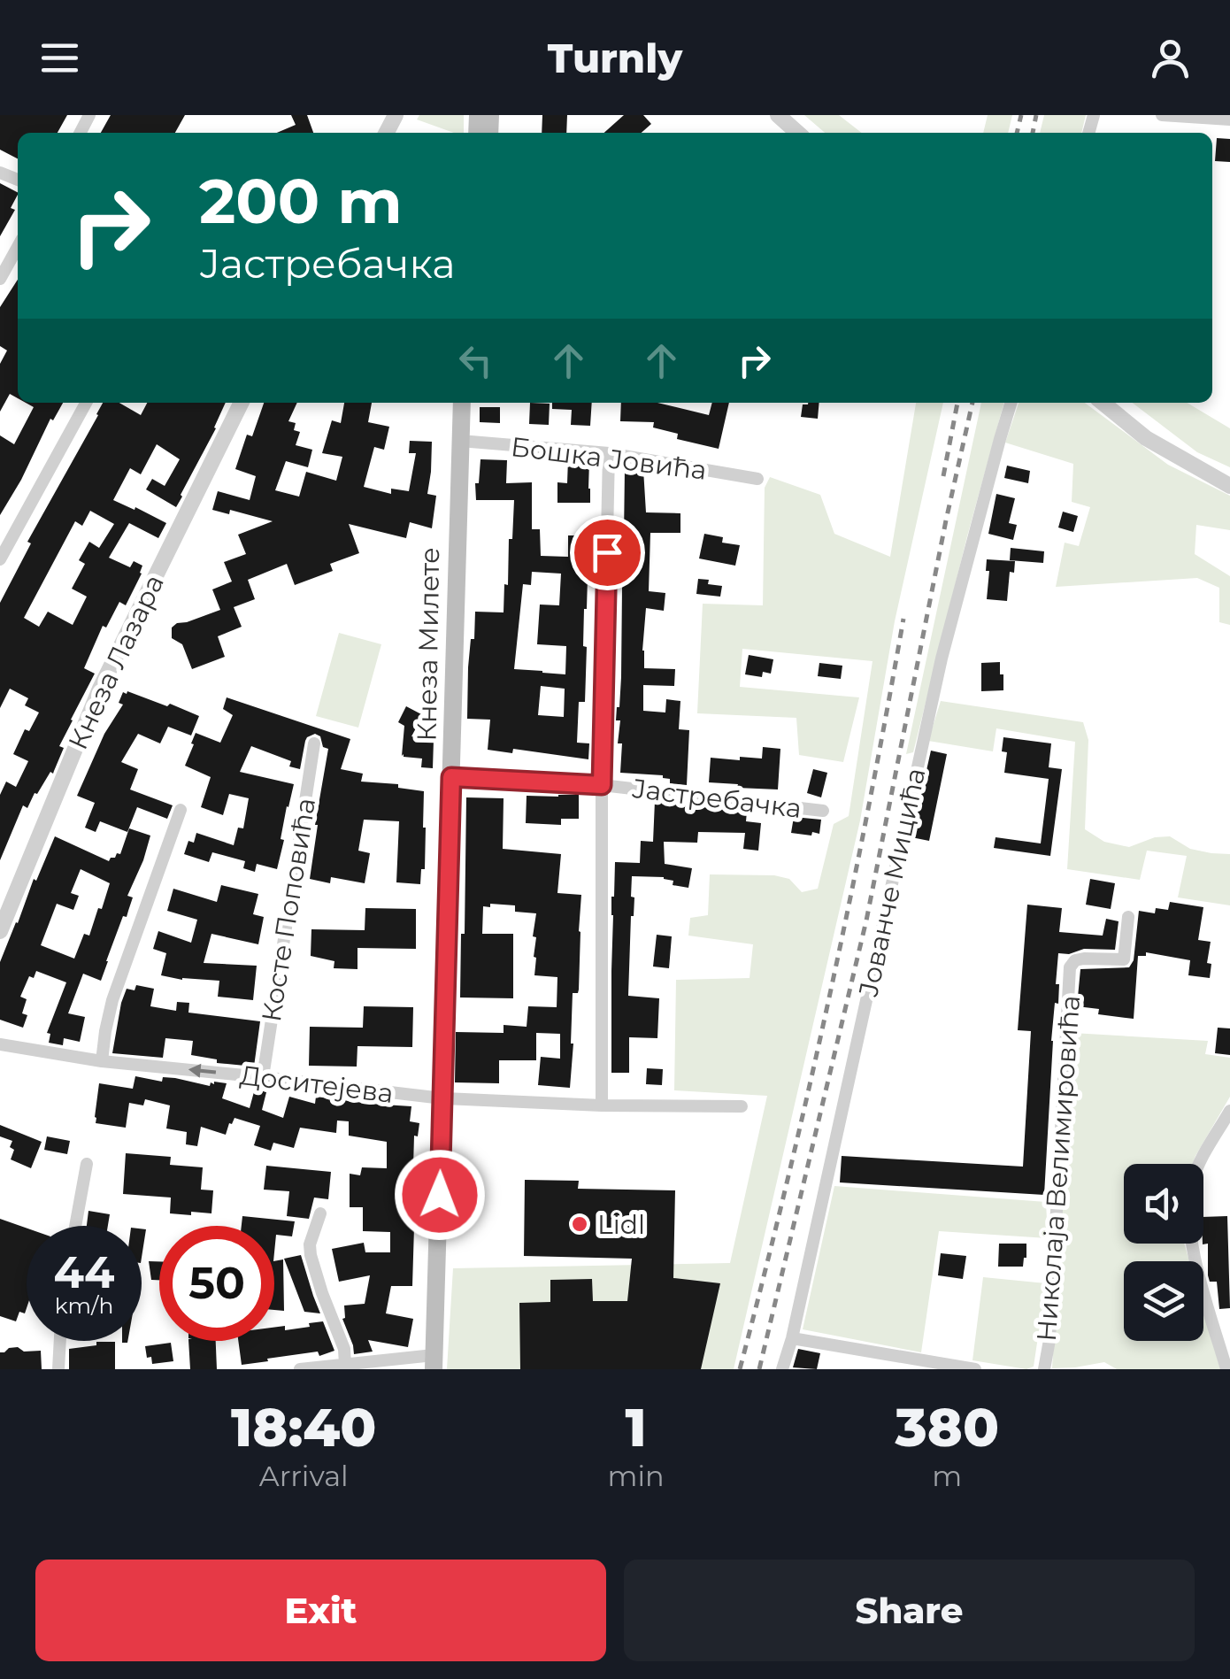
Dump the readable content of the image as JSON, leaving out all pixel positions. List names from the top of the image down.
{
  "streets": {
    "main road": ["Кнеза Милете"],
    "street": [
      "Бошка Јовића",
      "Кнеза Лазара",
      "Јастребачка",
      "Јованче Мицића",
      "Косте Поповића",
      "Доситејева",
      "Николаја Велимировића"
    ]
  },
  "crossings": [
    ["Бошка Јовића", "Кнеза Милете"],
    ["Кнеза Милете", "Јастребачка"],
    ["Кнеза Милете", "Доситејева"],
    ["Косте Поповића", "Доситејева"]
  ],
  "places": ["Lidl"],
  "page": {
    "header": "Turnly",
    "turn": ["200 m", "Јастребачка"],
    "speed": "44 km/h",
    "limit": "50",
    "eta": [
      "18:40",
      "Arrival",
      "1",
      "min",
      "380",
      "m"
    ],
    "buttons": ["Exit", "Share"]
  }
}
